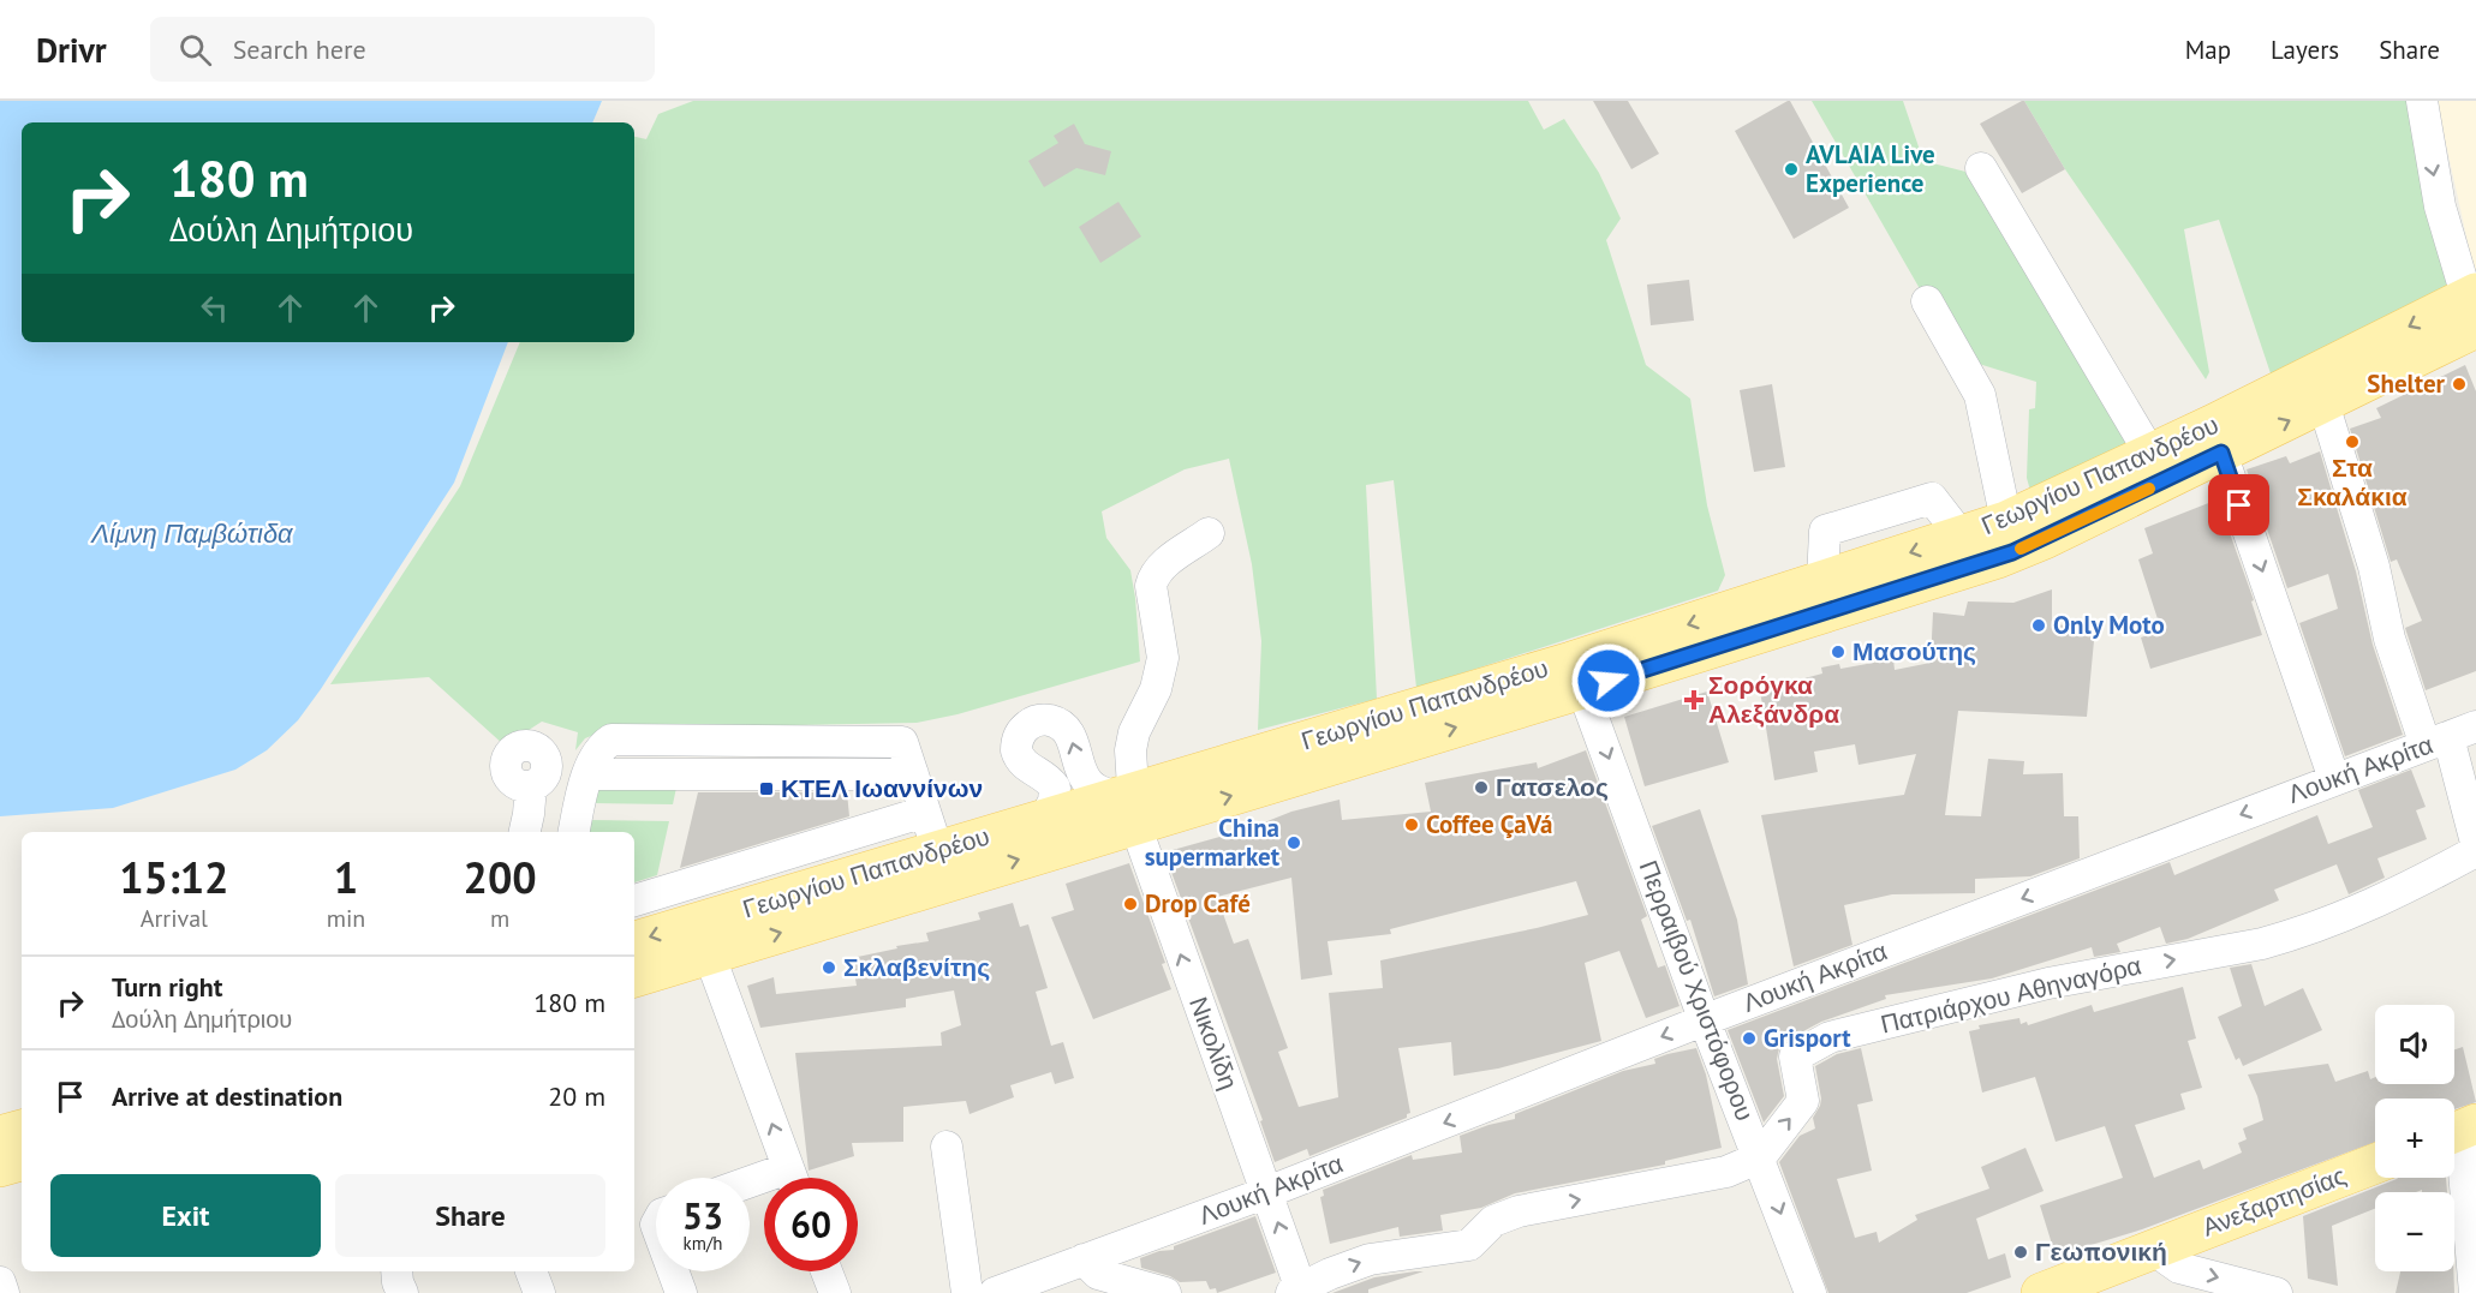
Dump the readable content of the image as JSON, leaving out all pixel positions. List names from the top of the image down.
{
  "streets": {
    "main road": ["Γεωργίου Παπανδρέου", "Ανεξαρτησίας"],
    "street": [
      "Λουκή Ακρίτα",
      "Περραιβού Χριστόφορου",
      "Πατριάρχου Αθηναγόρα",
      "Νικολίδη"
    ]
  },
  "crossings": [
    ["Γεωργίου Παπανδρέου", "Περραιβού Χριστόφορου"],
    ["Γεωργίου Παπανδρέου", "Νικολίδη"],
    ["Λουκή Ακρίτα", "Περραιβού Χριστόφορου"],
    ["Λουκή Ακρίτα", "Νικολίδη"],
    ["Περραιβού Χριστόφορου", "Πατριάρχου Αθηναγόρα"],
    ["Πατριάρχου Αθηναγόρα", "Νικολίδη"]
  ],
  "one_way": [
    "Λουκή Ακρίτα",
    "Περραιβού Χριστόφορου",
    "Πατριάρχου Αθηναγόρα",
    "Νικολίδη"
  ],
  "water": ["Λίμνη Παμβώτιδα"],
  "places": {
    "other": [
      "AVLAIA Live Experience",
      "Shelter",
      "Στα Σκαλάκια",
      "Only Moto",
      "Μασούτης",
      "Γατσελος",
      "Coffee ÇaVá",
      "China supermarket",
      "Drop Café",
      "Σκλαβενίτης",
      "Grisport",
      "Γεωπονική"
    ],
    "health": ["Σορόγκα Αλεξάνδρα"],
    "transit": ["ΚΤΕΛ Ιωαννίνων"]
  },
  "page": {
    "header": "Drivr",
    "search": "Search here",
    "nav": ["Map", "Layers", "Share"],
    "turn": ["180 m", "Δούλη Δημήτριου"],
    "eta": [
      "15:12",
      "Arrival",
      "1",
      "min",
      "200",
      "m"
    ],
    "list": [
      {
        "name": "Turn right",
        "note": "Δούλη Δημήτριου",
        "value": "180 m"
      },
      {
        "name": "Arrive at destination",
        "value": "20 m"
      }
    ],
    "map_buttons": ["+", "−"],
    "buttons": ["Exit", "Share"],
    "speed": "53 km/h",
    "limit": "60"
  }
}
